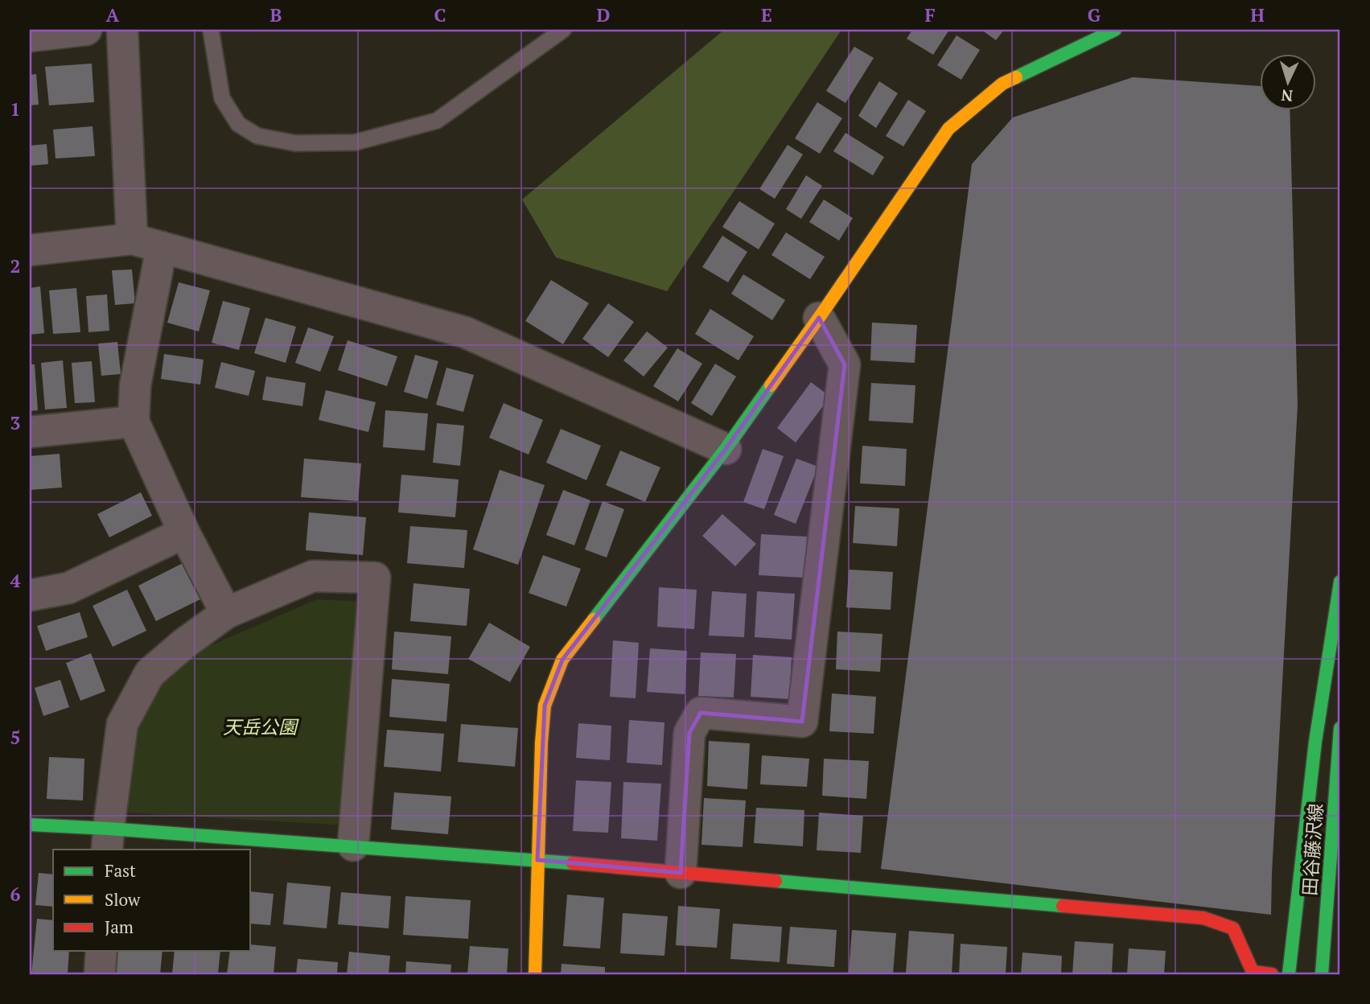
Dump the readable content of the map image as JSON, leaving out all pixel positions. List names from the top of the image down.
{
  "streets": {
    "street": ["田谷藤沢線"]
  },
  "parks": ["天岳公園"],
  "legend": ["Fast", "Slow", "Jam"],
  "north": "bottom",
  "grid": {
    "columns": [
      "A",
      "B",
      "C",
      "D",
      "E",
      "F",
      "G",
      "H"
    ],
    "rows": [
      "1",
      "2",
      "3",
      "4",
      "5",
      "6"
    ]
  }
}
